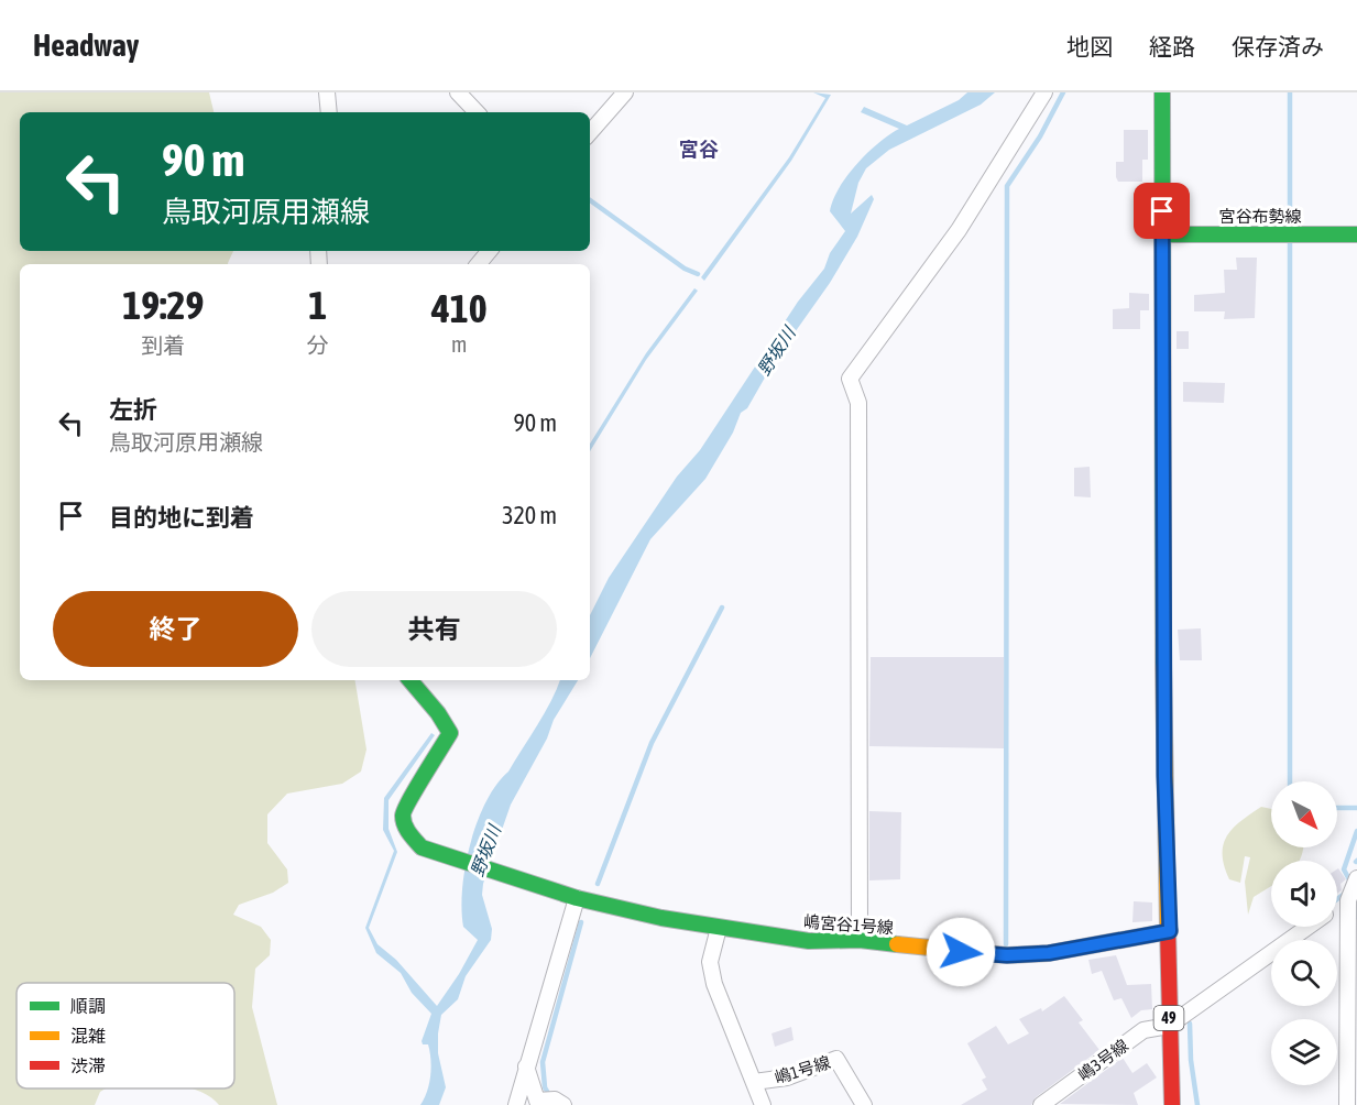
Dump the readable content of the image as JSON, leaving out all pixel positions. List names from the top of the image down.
{
  "streets": {
    "street": [
      "宮谷布勢線",
      "嶋宮谷1号線",
      "49",
      "嶋3号線",
      "嶋1号線"
    ]
  },
  "crossings": [
    ["宮谷布勢線", "49"],
    ["嶋宮谷1号線", "49"],
    ["49", "嶋3号線"]
  ],
  "districts": ["宮谷"],
  "water": ["野坂川"],
  "legend": ["順調", "混雑", "渋滞"],
  "north": "bottom right",
  "page": {
    "header": "Headway",
    "nav": ["地図", "経路", "保存済み"],
    "turn": ["90 m", "鳥取河原用瀬線"],
    "eta": [
      "19:29",
      "到着",
      "1",
      "分",
      "410",
      "m"
    ],
    "list": [
      {
        "name": "左折",
        "note": "鳥取河原用瀬線",
        "value": "90 m"
      },
      {
        "name": "目的地に到着",
        "value": "320 m"
      }
    ],
    "buttons": ["終了", "共有"]
  }
}
